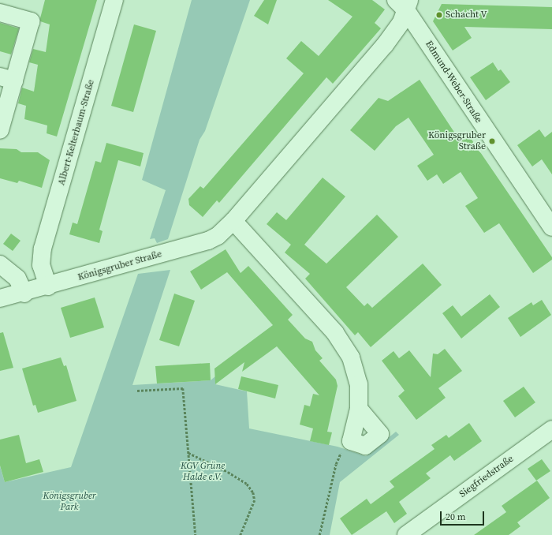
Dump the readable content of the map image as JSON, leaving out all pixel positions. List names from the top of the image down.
{
  "streets": {
    "street": [
      "Edmund-Weber-Straße",
      "Albert-Kelterbaum-Straße",
      "Königsgruber Straße",
      "Siegfriedstraße"
    ]
  },
  "crossings": [
    ["Edmund-Weber-Straße", "Königsgruber Straße"],
    ["Albert-Kelterbaum-Straße", "Königsgruber Straße"]
  ],
  "parks": ["KGV Grüne Halde e.V.", "Königsgruber Park"],
  "places": ["Schacht V", "Königsgruber Straße"],
  "scale_bar": "20 m"
}
